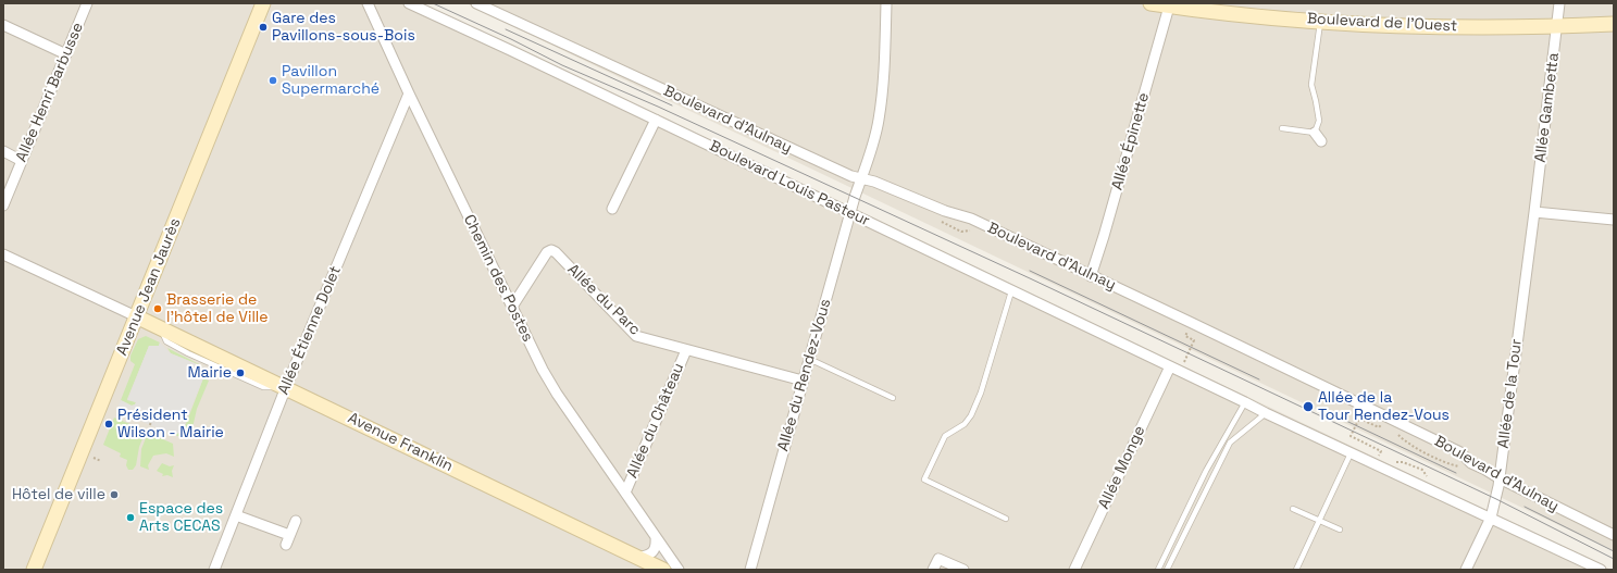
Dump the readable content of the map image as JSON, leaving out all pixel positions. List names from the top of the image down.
{
  "streets": {
    "street": [
      "Boulevard de l'Ouest",
      "Allée Henri Barbusse",
      "Allée Gambetta",
      "Boulevard d'Aulnay",
      "Allée Épinette",
      "Boulevard Louis Pasteur",
      "Chemin des Postes",
      "Avenue Jean Jaurès",
      "Allée du Parc",
      "Allée Étienne Dolet",
      "Allée du Rendez-Vous",
      "Allée de la Tour",
      "Allée du Château",
      "Avenue Franklin",
      "Allée Monge"
    ]
  },
  "crossings": [
    ["Boulevard de l'Ouest", "Allée Gambetta"],
    ["Boulevard de l'Ouest", "Allée Épinette"],
    ["Allée Gambetta", "Allée de la Tour"],
    ["Boulevard d'Aulnay", "Allée Épinette"],
    ["Boulevard d'Aulnay", "Allée du Rendez-Vous"],
    ["Boulevard d'Aulnay", "Allée de la Tour"],
    ["Boulevard Louis Pasteur", "Allée du Rendez-Vous"],
    ["Boulevard Louis Pasteur", "Allée Monge"],
    ["Chemin des Postes", "Allée du Parc"],
    ["Chemin des Postes", "Allée Étienne Dolet"],
    ["Chemin des Postes", "Allée du Château"],
    ["Avenue Jean Jaurès", "Avenue Franklin"],
    ["Allée du Parc", "Allée du Rendez-Vous"],
    ["Allée du Parc", "Allée du Château"],
    ["Allée Étienne Dolet", "Avenue Franklin"]
  ],
  "places": [
    "Gare des Pavillons-sous-Bois",
    "Pavillon Supermarché",
    "Brasserie de l'hôtel de Ville",
    "Mairie",
    "Allée de la Tour Rendez-Vous",
    "Président Wilson - Mairie",
    "Hôtel de ville",
    "Espace des Arts CECAS"
  ]
}
